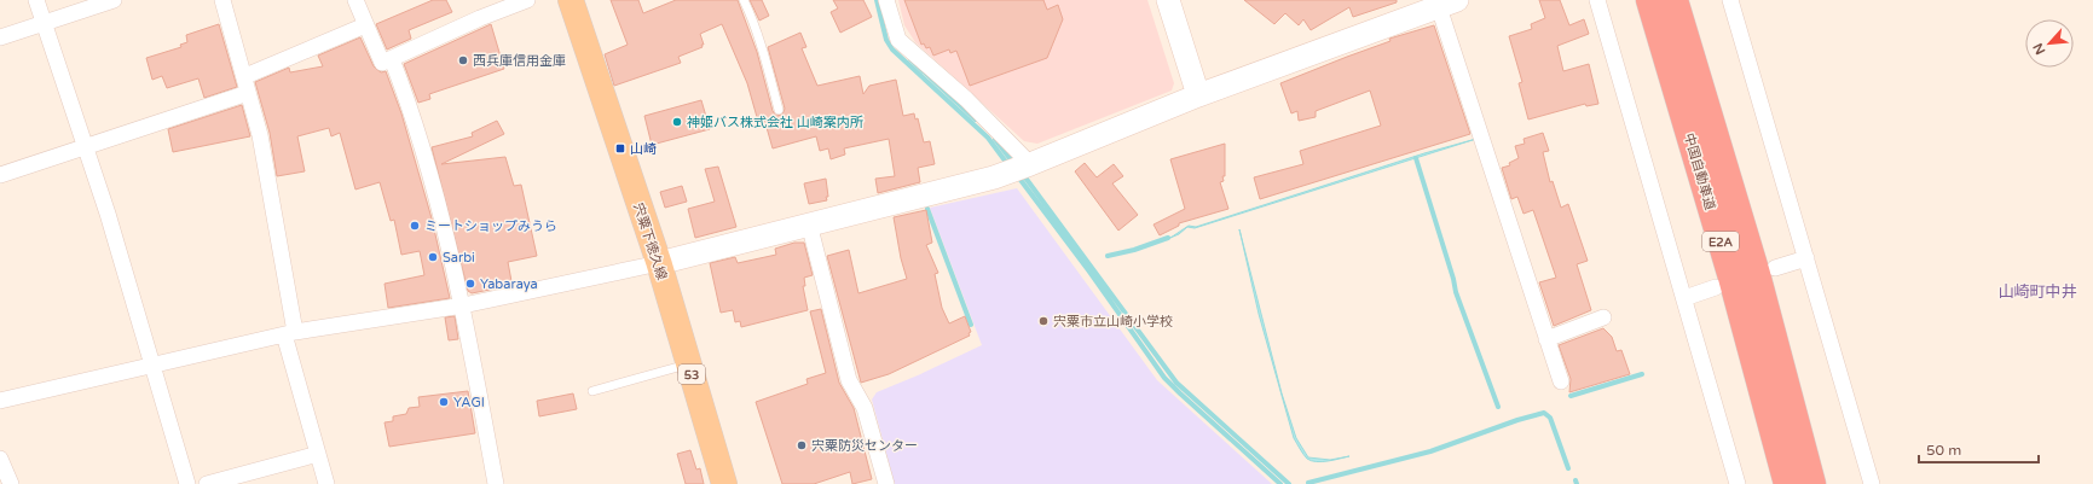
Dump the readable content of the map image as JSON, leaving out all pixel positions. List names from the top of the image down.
{
  "streets": {
    "highway": ["中国自動車道", "E2A"],
    "main road": ["宍粟下徳久線", "53"]
  },
  "districts": ["山崎町中井"],
  "places": {
    "other": [
      "西兵庫信用金庫",
      "神姫バス株式会社 山崎案内所",
      "ミートショップみうら",
      "Sarbi",
      "Yabaraya",
      "宍粟市立山崎小学校",
      "YAGI",
      "宍粟防災センター"
    ],
    "transit": ["山崎"]
  },
  "scale_bar": "50 m",
  "north": "bottom left"
}
